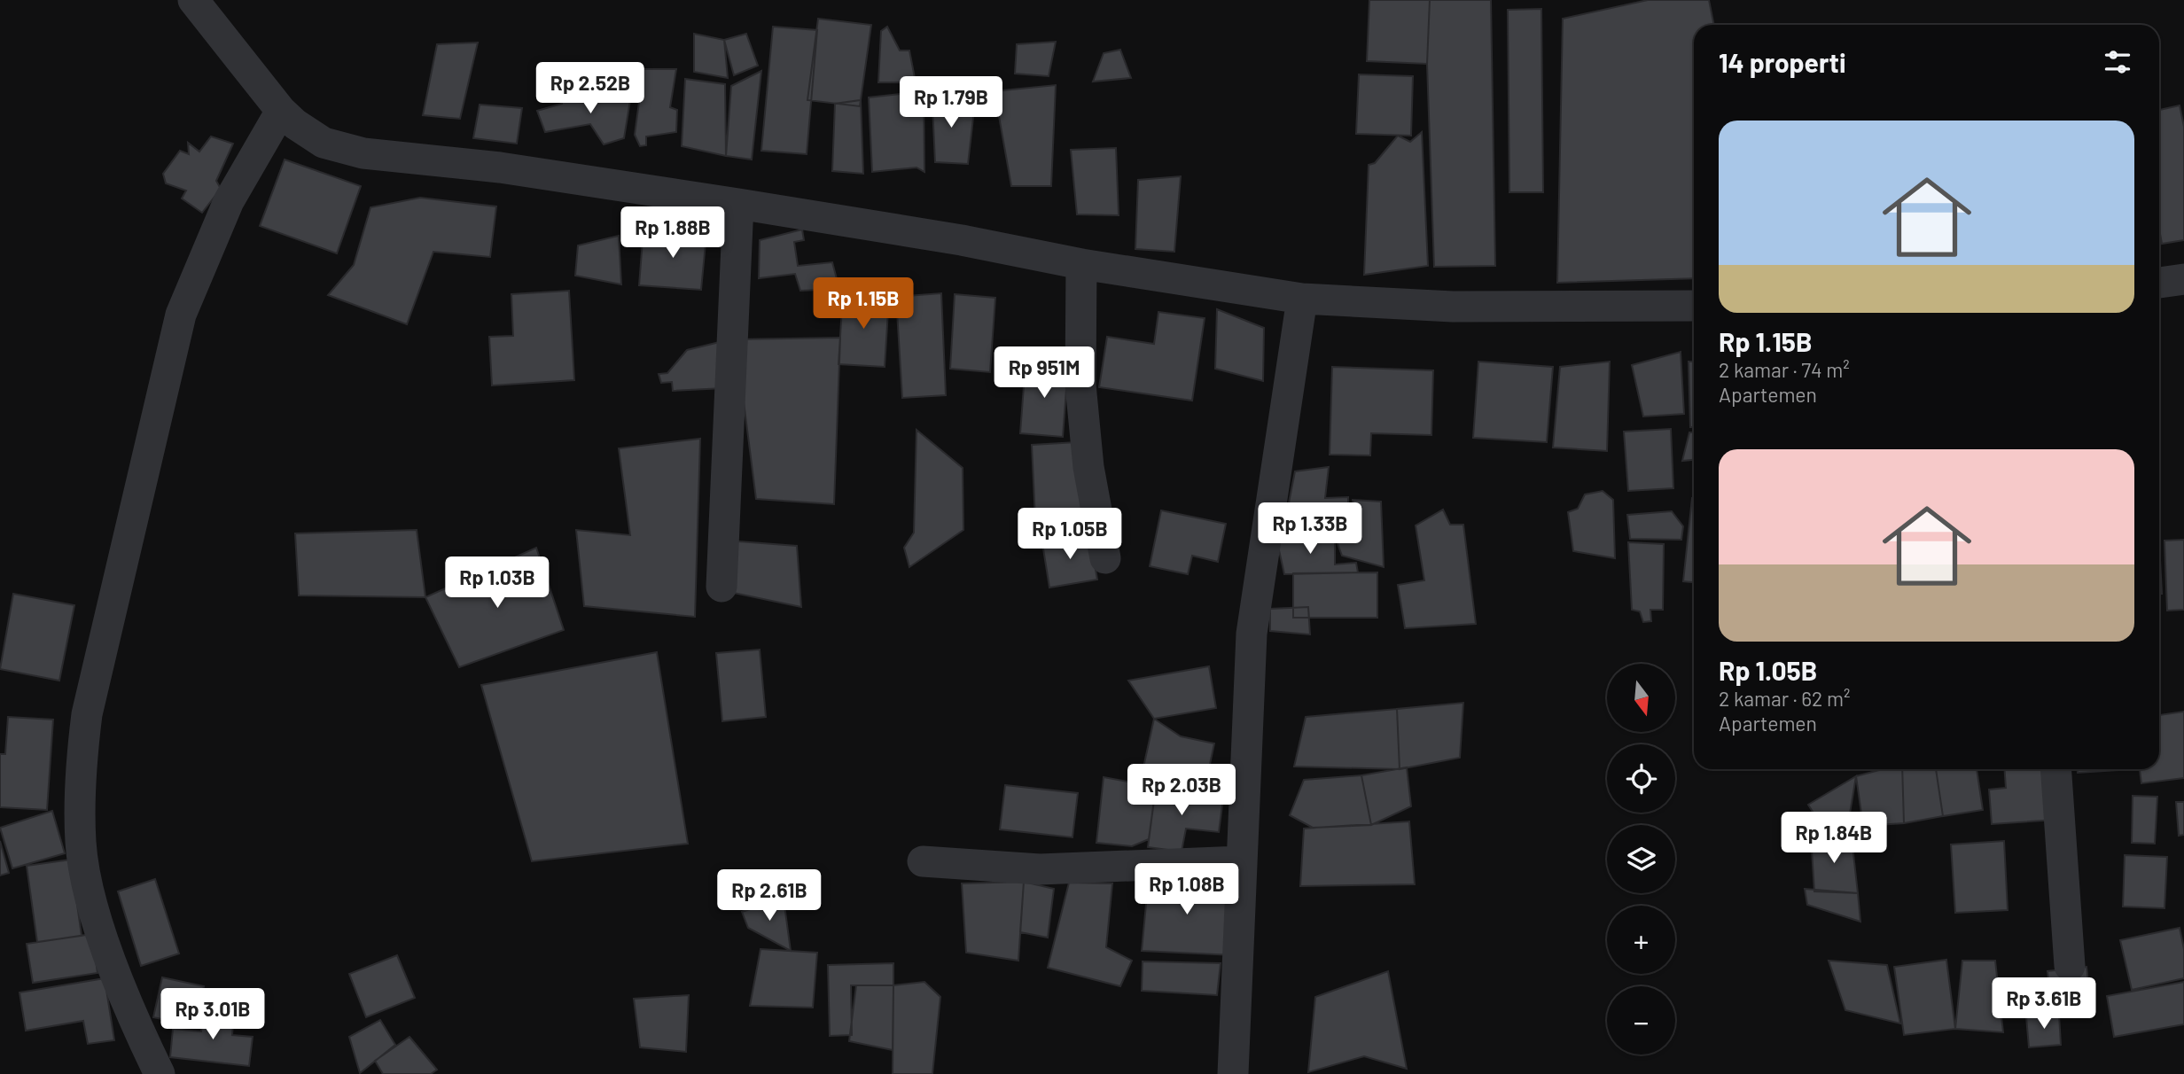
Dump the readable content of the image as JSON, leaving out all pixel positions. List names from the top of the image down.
{
  "north": "bottom",
  "page": {
    "heading": "14 properti",
    "price": [
      "Rp 2.52B",
      "Rp 1.79B",
      "Rp 1.88B",
      "Rp 1.15B",
      "Rp 951M",
      "Rp 1.33B",
      "Rp 1.05B",
      "Rp 1.03B",
      "Rp 2.03B",
      "Rp 1.84B",
      "Rp 1.08B",
      "Rp 2.61B",
      "Rp 3.61B",
      "Rp 3.01B"
    ],
    "list": [
      {
        "name": "Rp 1.15B",
        "note": "2 kamar · 74 m² · Apartemen"
      },
      {
        "name": "Rp 1.05B",
        "note": "2 kamar · 62 m² · Apartemen"
      }
    ],
    "map_buttons": ["+", "−"]
  }
}
